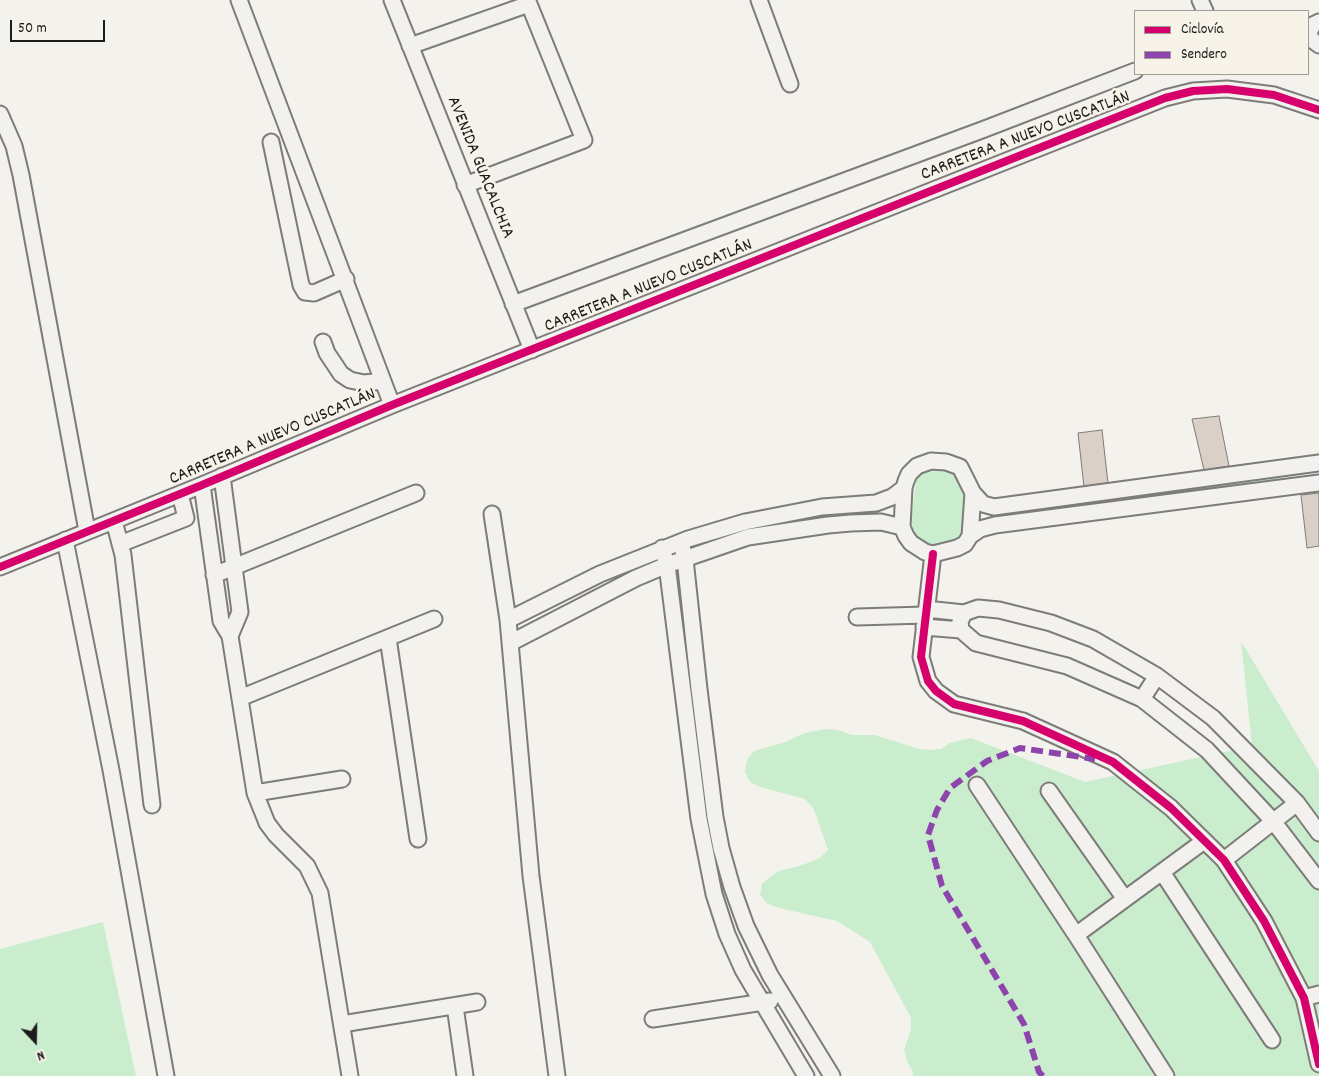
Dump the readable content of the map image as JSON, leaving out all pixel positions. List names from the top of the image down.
{
  "streets": {
    "street": ["CARRETERA A NUEVO CUSCATLÁN", "AVENIDA GUACALCHIA"]
  },
  "crossings": [
    ["CARRETERA A NUEVO CUSCATLÁN", "AVENIDA GUACALCHIA"]
  ],
  "legend": ["Ciclovía", "Sendero"],
  "scale_bar": "50 m",
  "north": "bottom"
}
